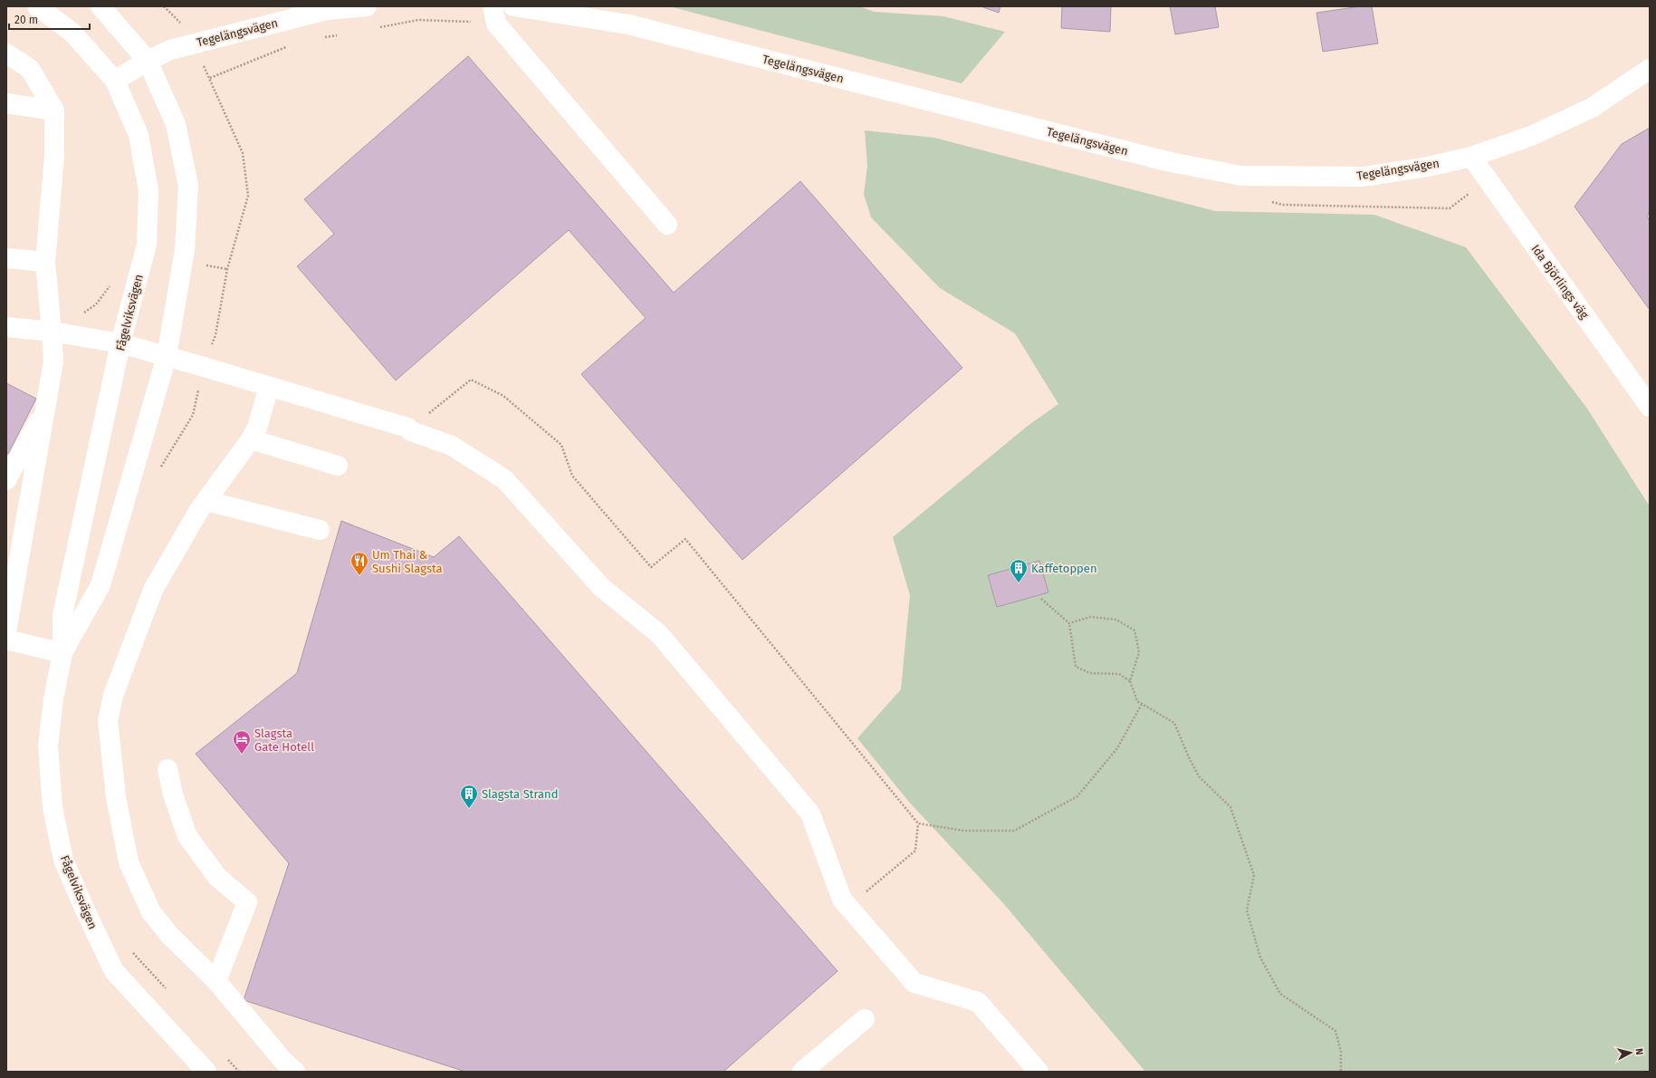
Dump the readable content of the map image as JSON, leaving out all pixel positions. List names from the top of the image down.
{
  "streets": {
    "main road": ["Tegelängsvägen", "Ida Björlings väg", "Fågelviksvägen"]
  },
  "crossings": [
    ["Tegelängsvägen", "Ida Björlings väg"],
    ["Tegelängsvägen", "Fågelviksvägen"]
  ],
  "places": {
    "restaurant": ["Um Thai & Sushi Slagsta"],
    "building": ["Kaffetoppen", "Slagsta Strand"],
    "hotel": ["Slagsta Gate Hotell"]
  },
  "scale_bar": "20 m",
  "north": "right"
}
